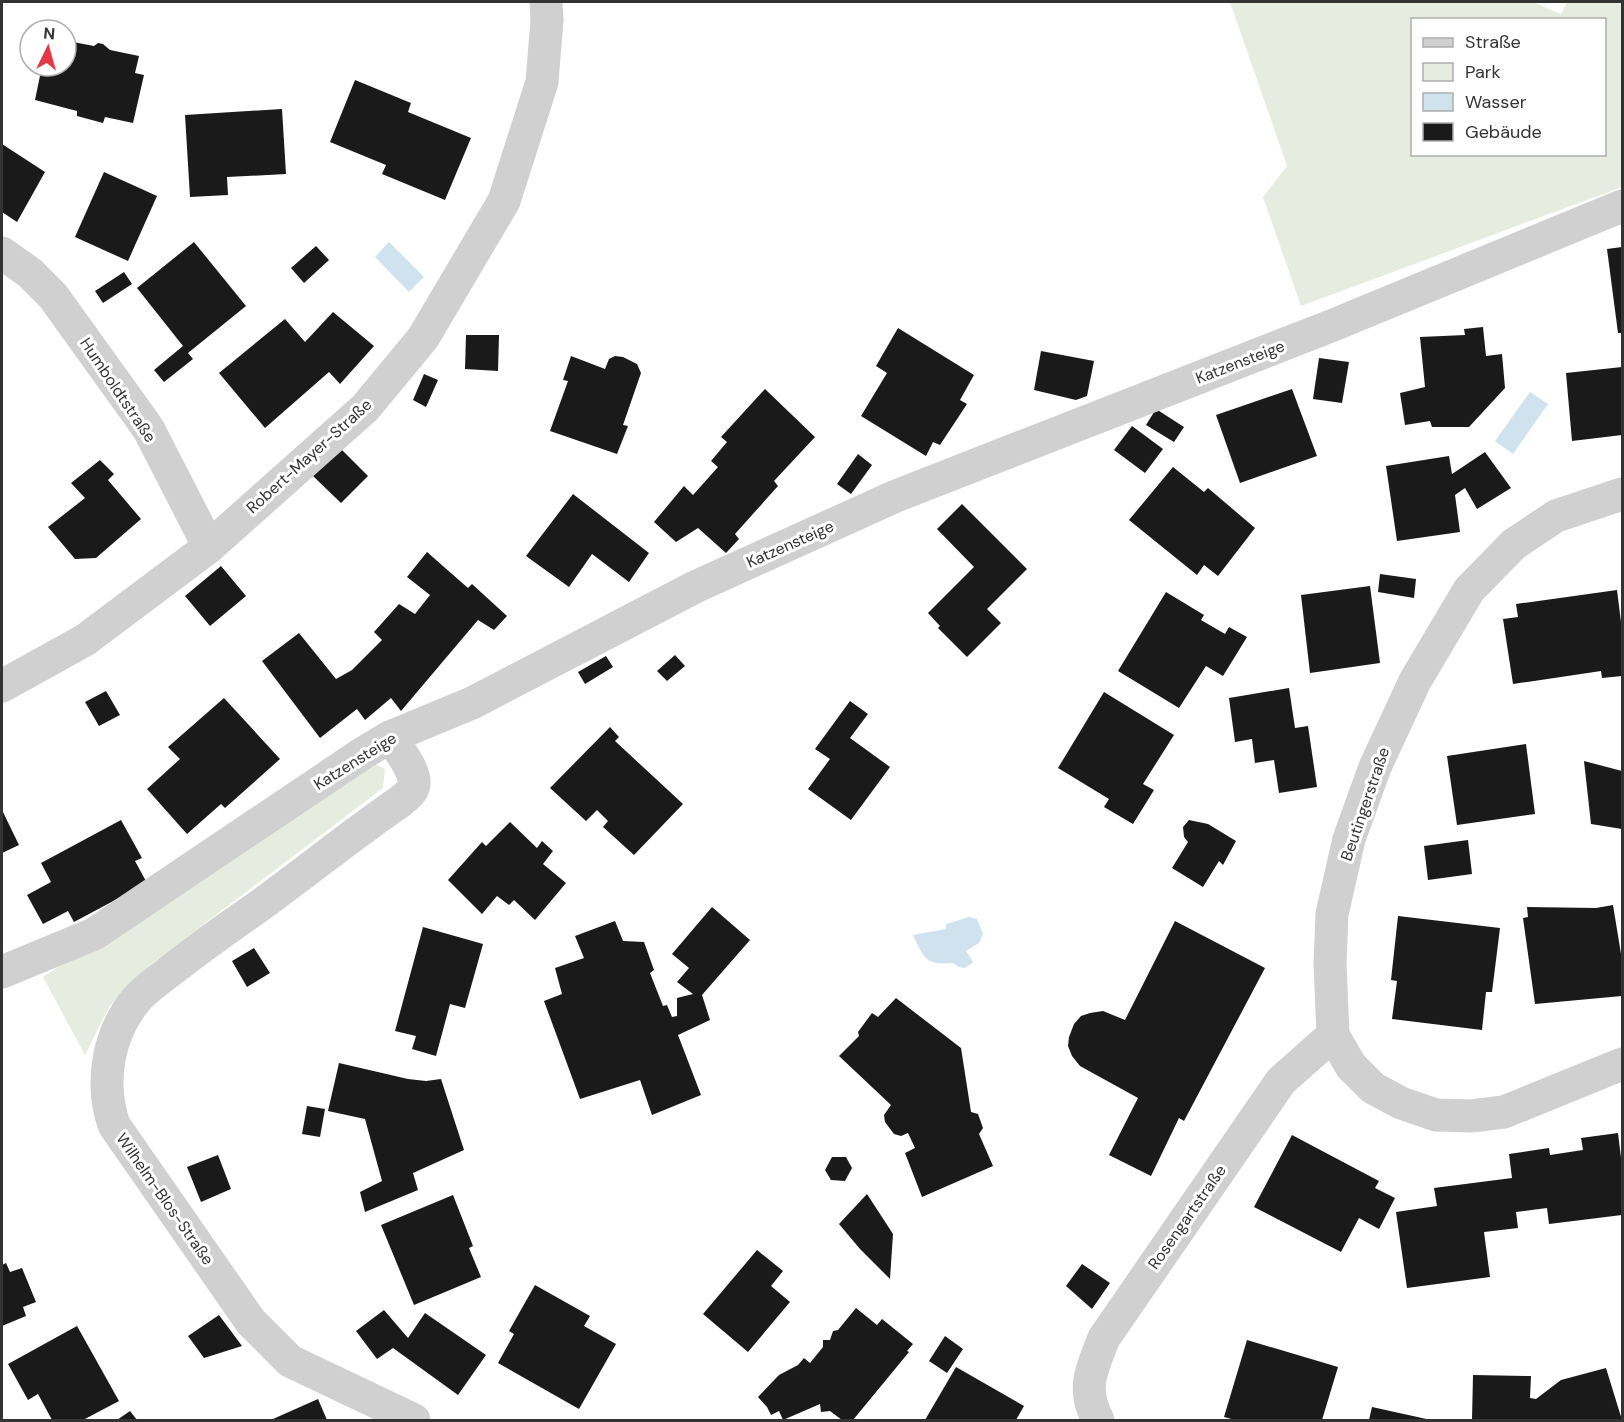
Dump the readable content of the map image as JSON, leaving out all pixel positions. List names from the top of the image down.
{
  "streets": {
    "street": [
      "Katzensteige",
      "Humboldtstraße",
      "Robert-Mayer-Straße",
      "Beutingerstraße",
      "Wilhelm-Blos-Straße",
      "Rosengartstraße"
    ]
  },
  "crossings": [
    ["Katzensteige", "Wilhelm-Blos-Straße"],
    ["Humboldtstraße", "Robert-Mayer-Straße"],
    ["Beutingerstraße", "Rosengartstraße"]
  ],
  "legend": [
    "Straße",
    "Park",
    "Wasser",
    "Gebäude"
  ],
  "north": "top"
}
